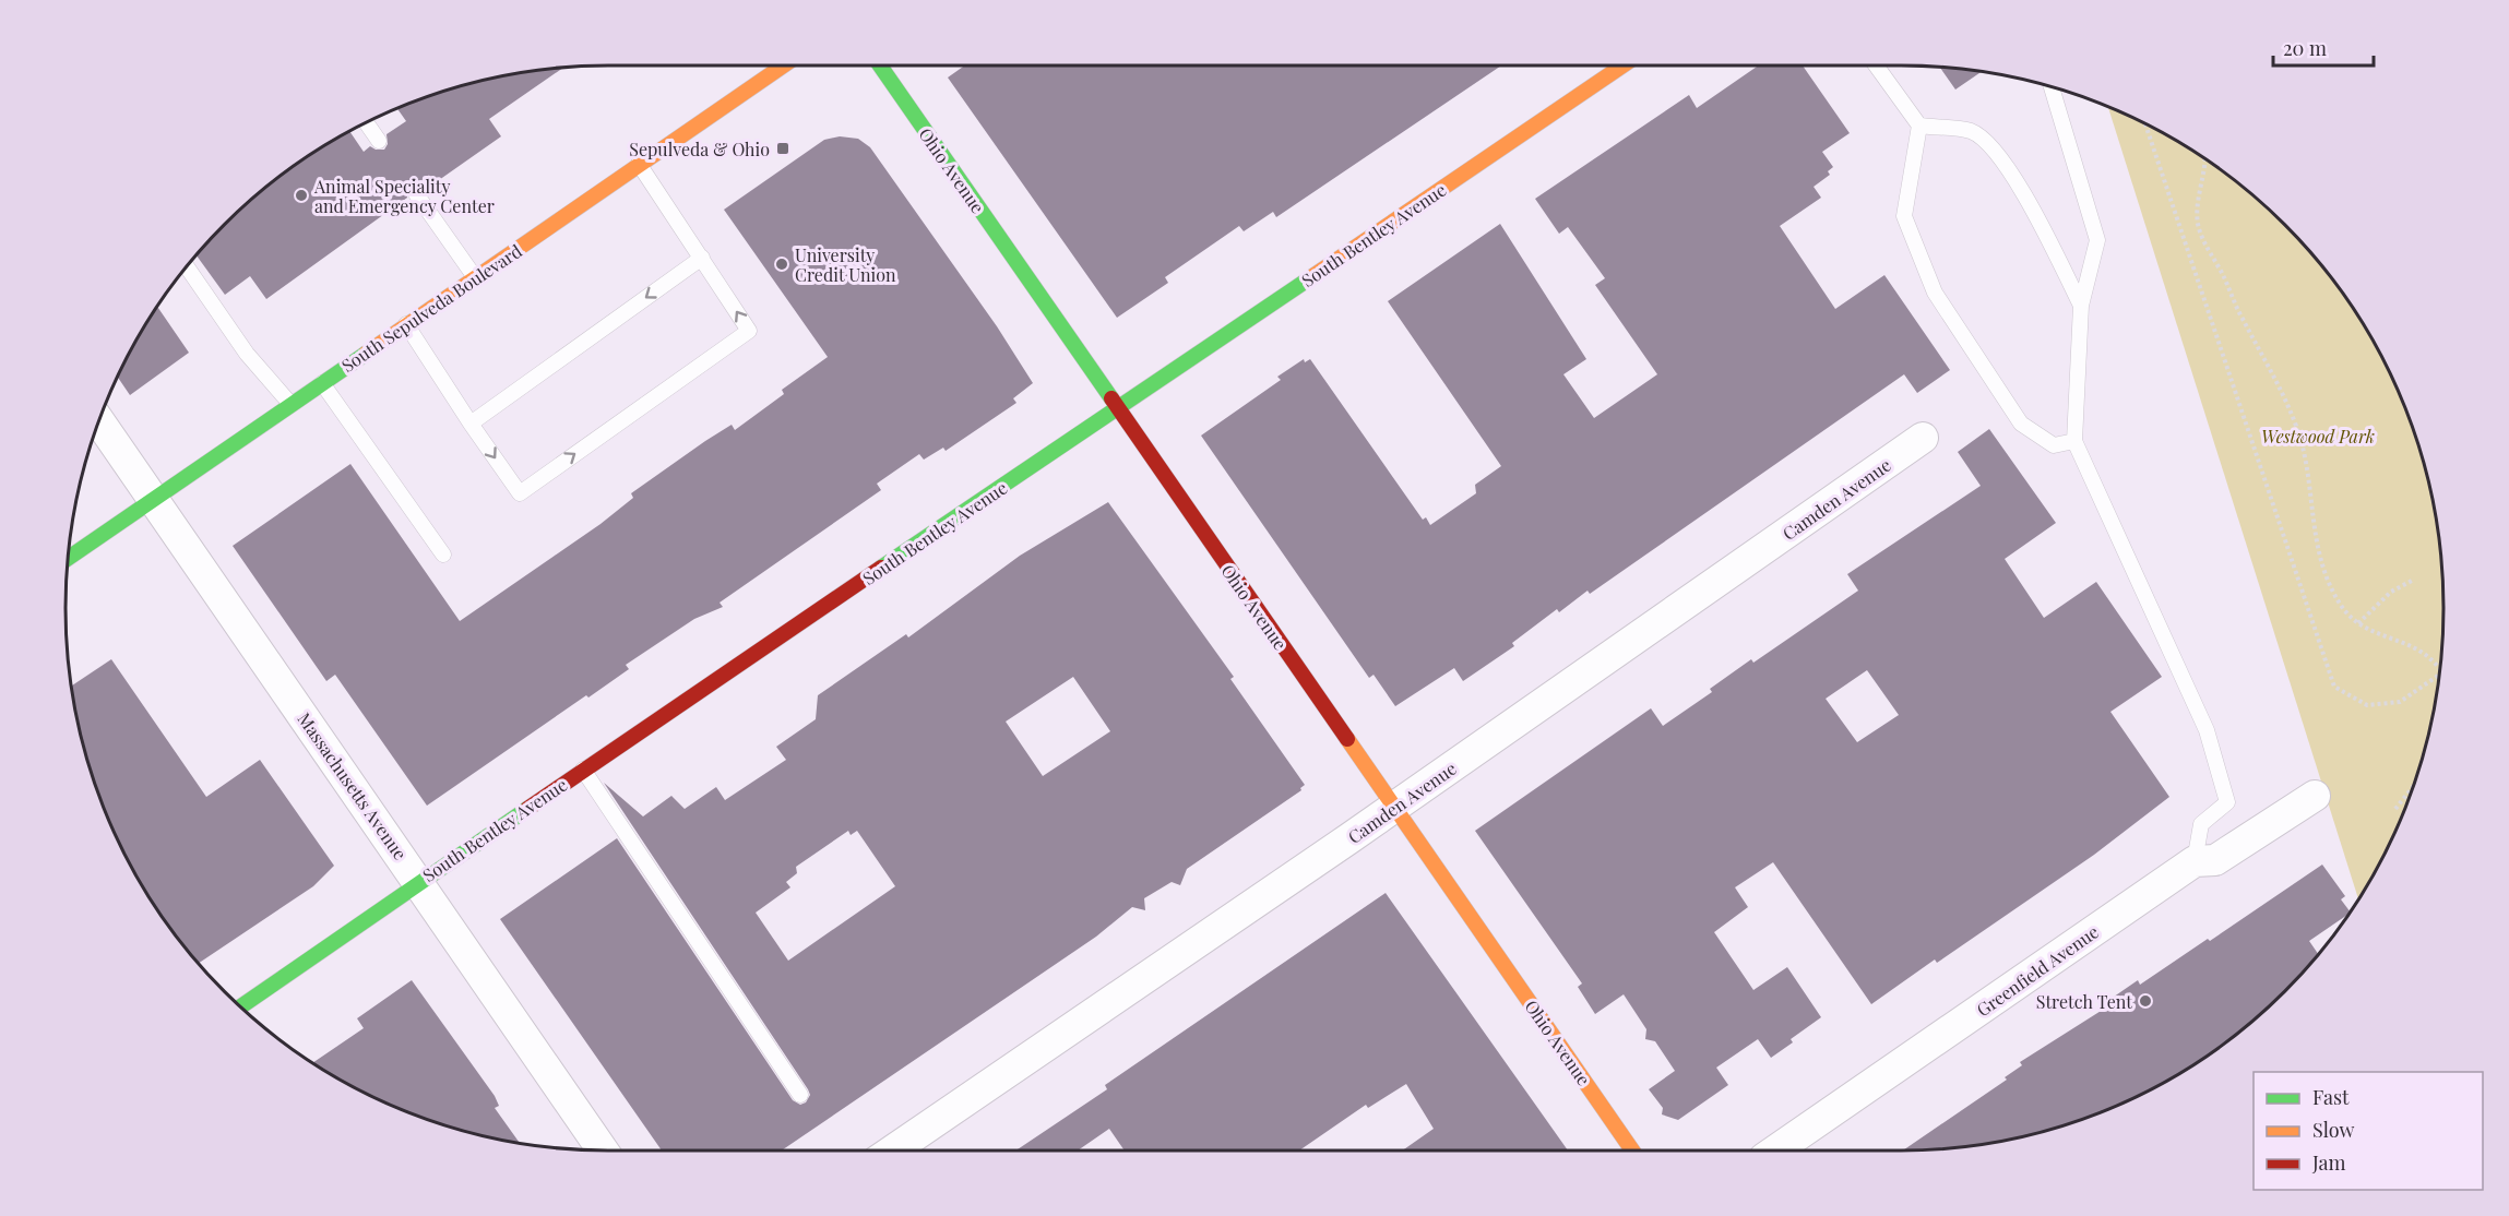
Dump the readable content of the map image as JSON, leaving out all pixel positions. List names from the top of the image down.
{
  "streets": {
    "street": [
      "Ohio Avenue",
      "South Bentley Avenue",
      "South Sepulveda Boulevard",
      "Camden Avenue",
      "Massachusetts Avenue",
      "Greenfield Avenue"
    ]
  },
  "crossings": [
    ["Ohio Avenue", "South Bentley Avenue"],
    ["Ohio Avenue", "Camden Avenue"],
    ["South Bentley Avenue", "Massachusetts Avenue"],
    ["South Sepulveda Boulevard", "Massachusetts Avenue"]
  ],
  "parks": ["Westwood Park"],
  "places": {
    "transit": ["Sepulveda & Ohio"],
    "other": ["Animal Speciality and Emergency Center", "University Credit Union", "Stretch Tent"]
  },
  "legend": ["Fast", "Slow", "Jam"],
  "scale_bar": "20 m"
}
